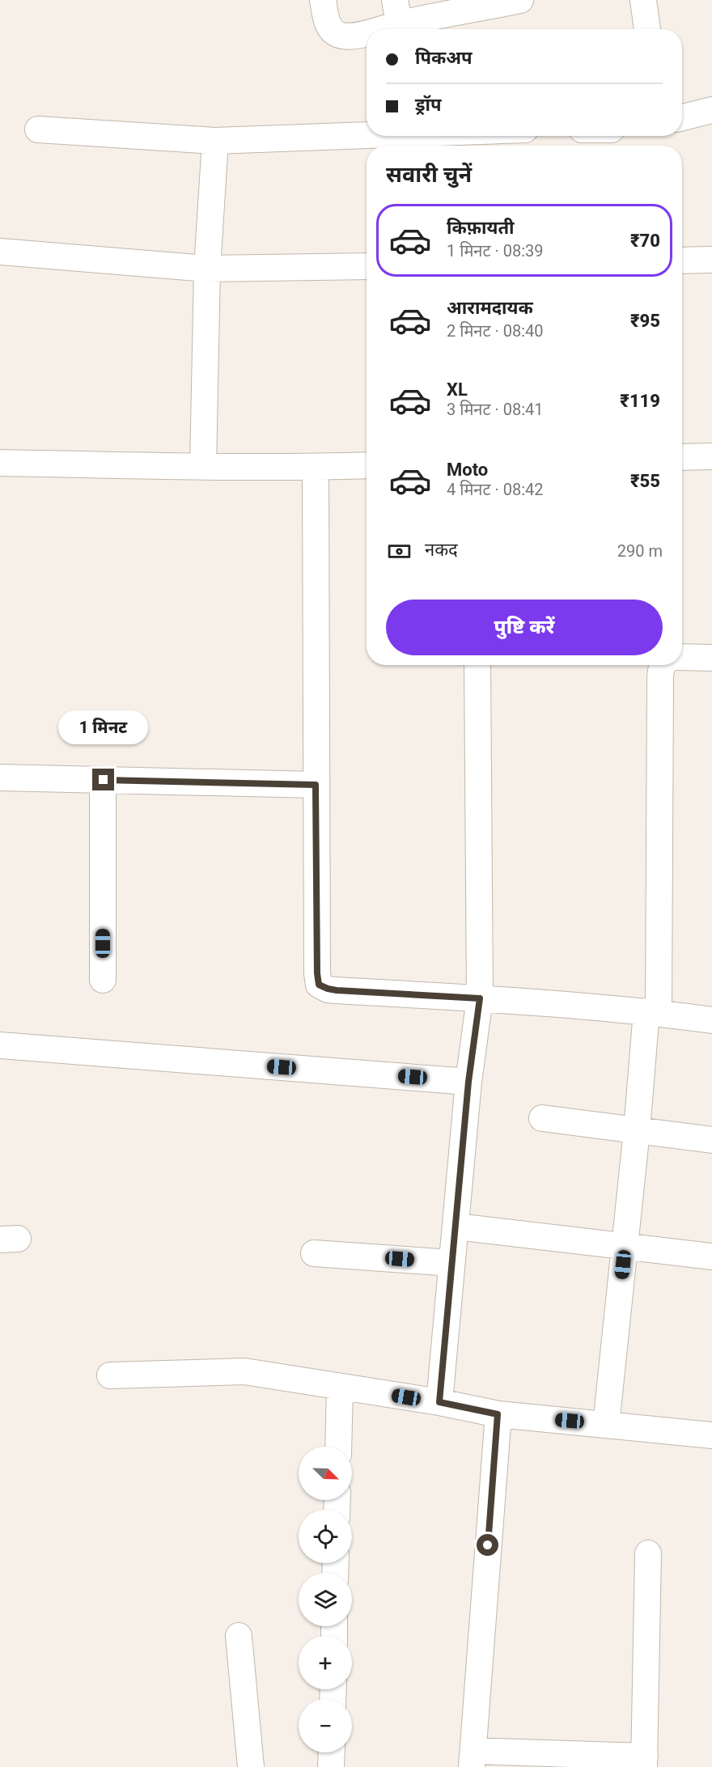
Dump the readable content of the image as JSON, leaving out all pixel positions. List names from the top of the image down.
{
  "north": "bottom right",
  "page": {
    "banner": ["पिकअप", "ड्रॉप"],
    "heading": "सवारी चुनें",
    "list": [
      {
        "name": "किफ़ायती",
        "note": "1 मिनट · 08:39",
        "value": "₹70"
      },
      {
        "name": "आरामदायक",
        "note": "2 मिनट · 08:40",
        "value": "₹95"
      },
      {
        "name": "XL",
        "note": "3 मिनट · 08:41",
        "value": "₹119"
      },
      {
        "name": "Moto",
        "note": "4 मिनट · 08:42",
        "value": "₹55"
      }
    ],
    "pay": ["नकद", "290 m"],
    "buttons": "पुष्टि करें",
    "bubble": "1 मिनट",
    "map_buttons": ["+", "−"]
  }
}
